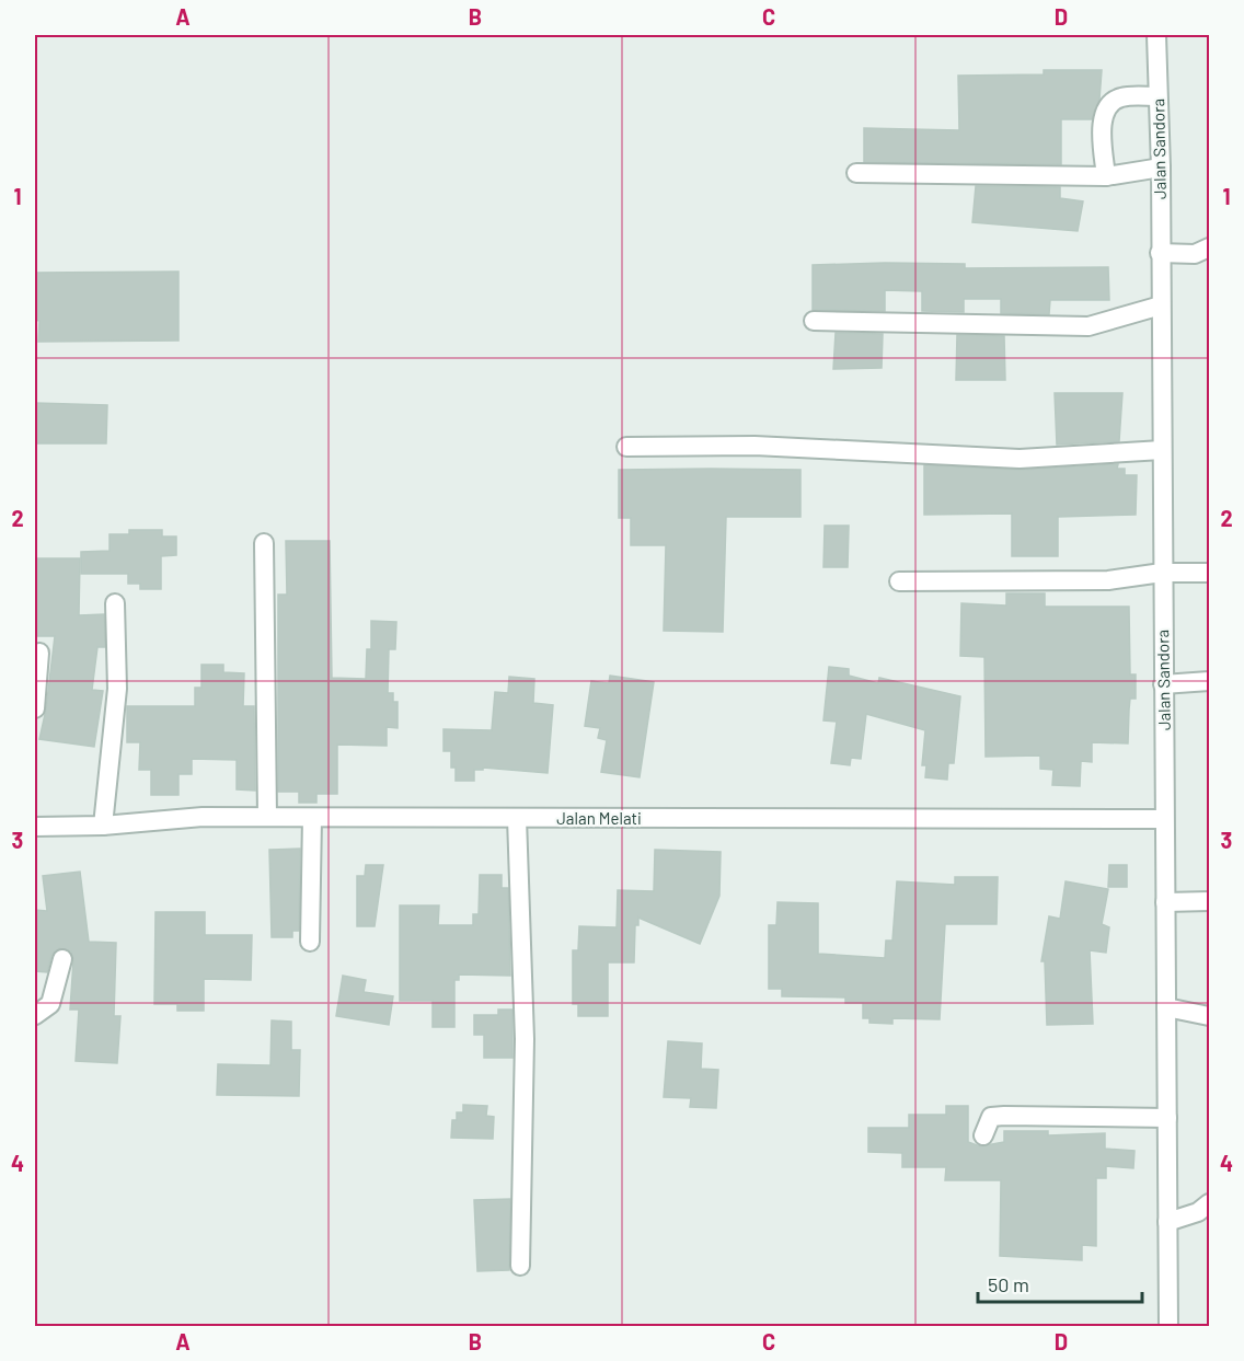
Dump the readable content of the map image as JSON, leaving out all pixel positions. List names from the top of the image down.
{
  "streets": {
    "street": ["Jalan Sandora", "Jalan Melati"]
  },
  "crossings": [
    ["Jalan Sandora", "Jalan Melati"]
  ],
  "scale_bar": "50 m",
  "grid": {
    "columns": [
      "A",
      "B",
      "C",
      "D"
    ],
    "rows": [
      "1",
      "2",
      "3",
      "4"
    ]
  }
}
